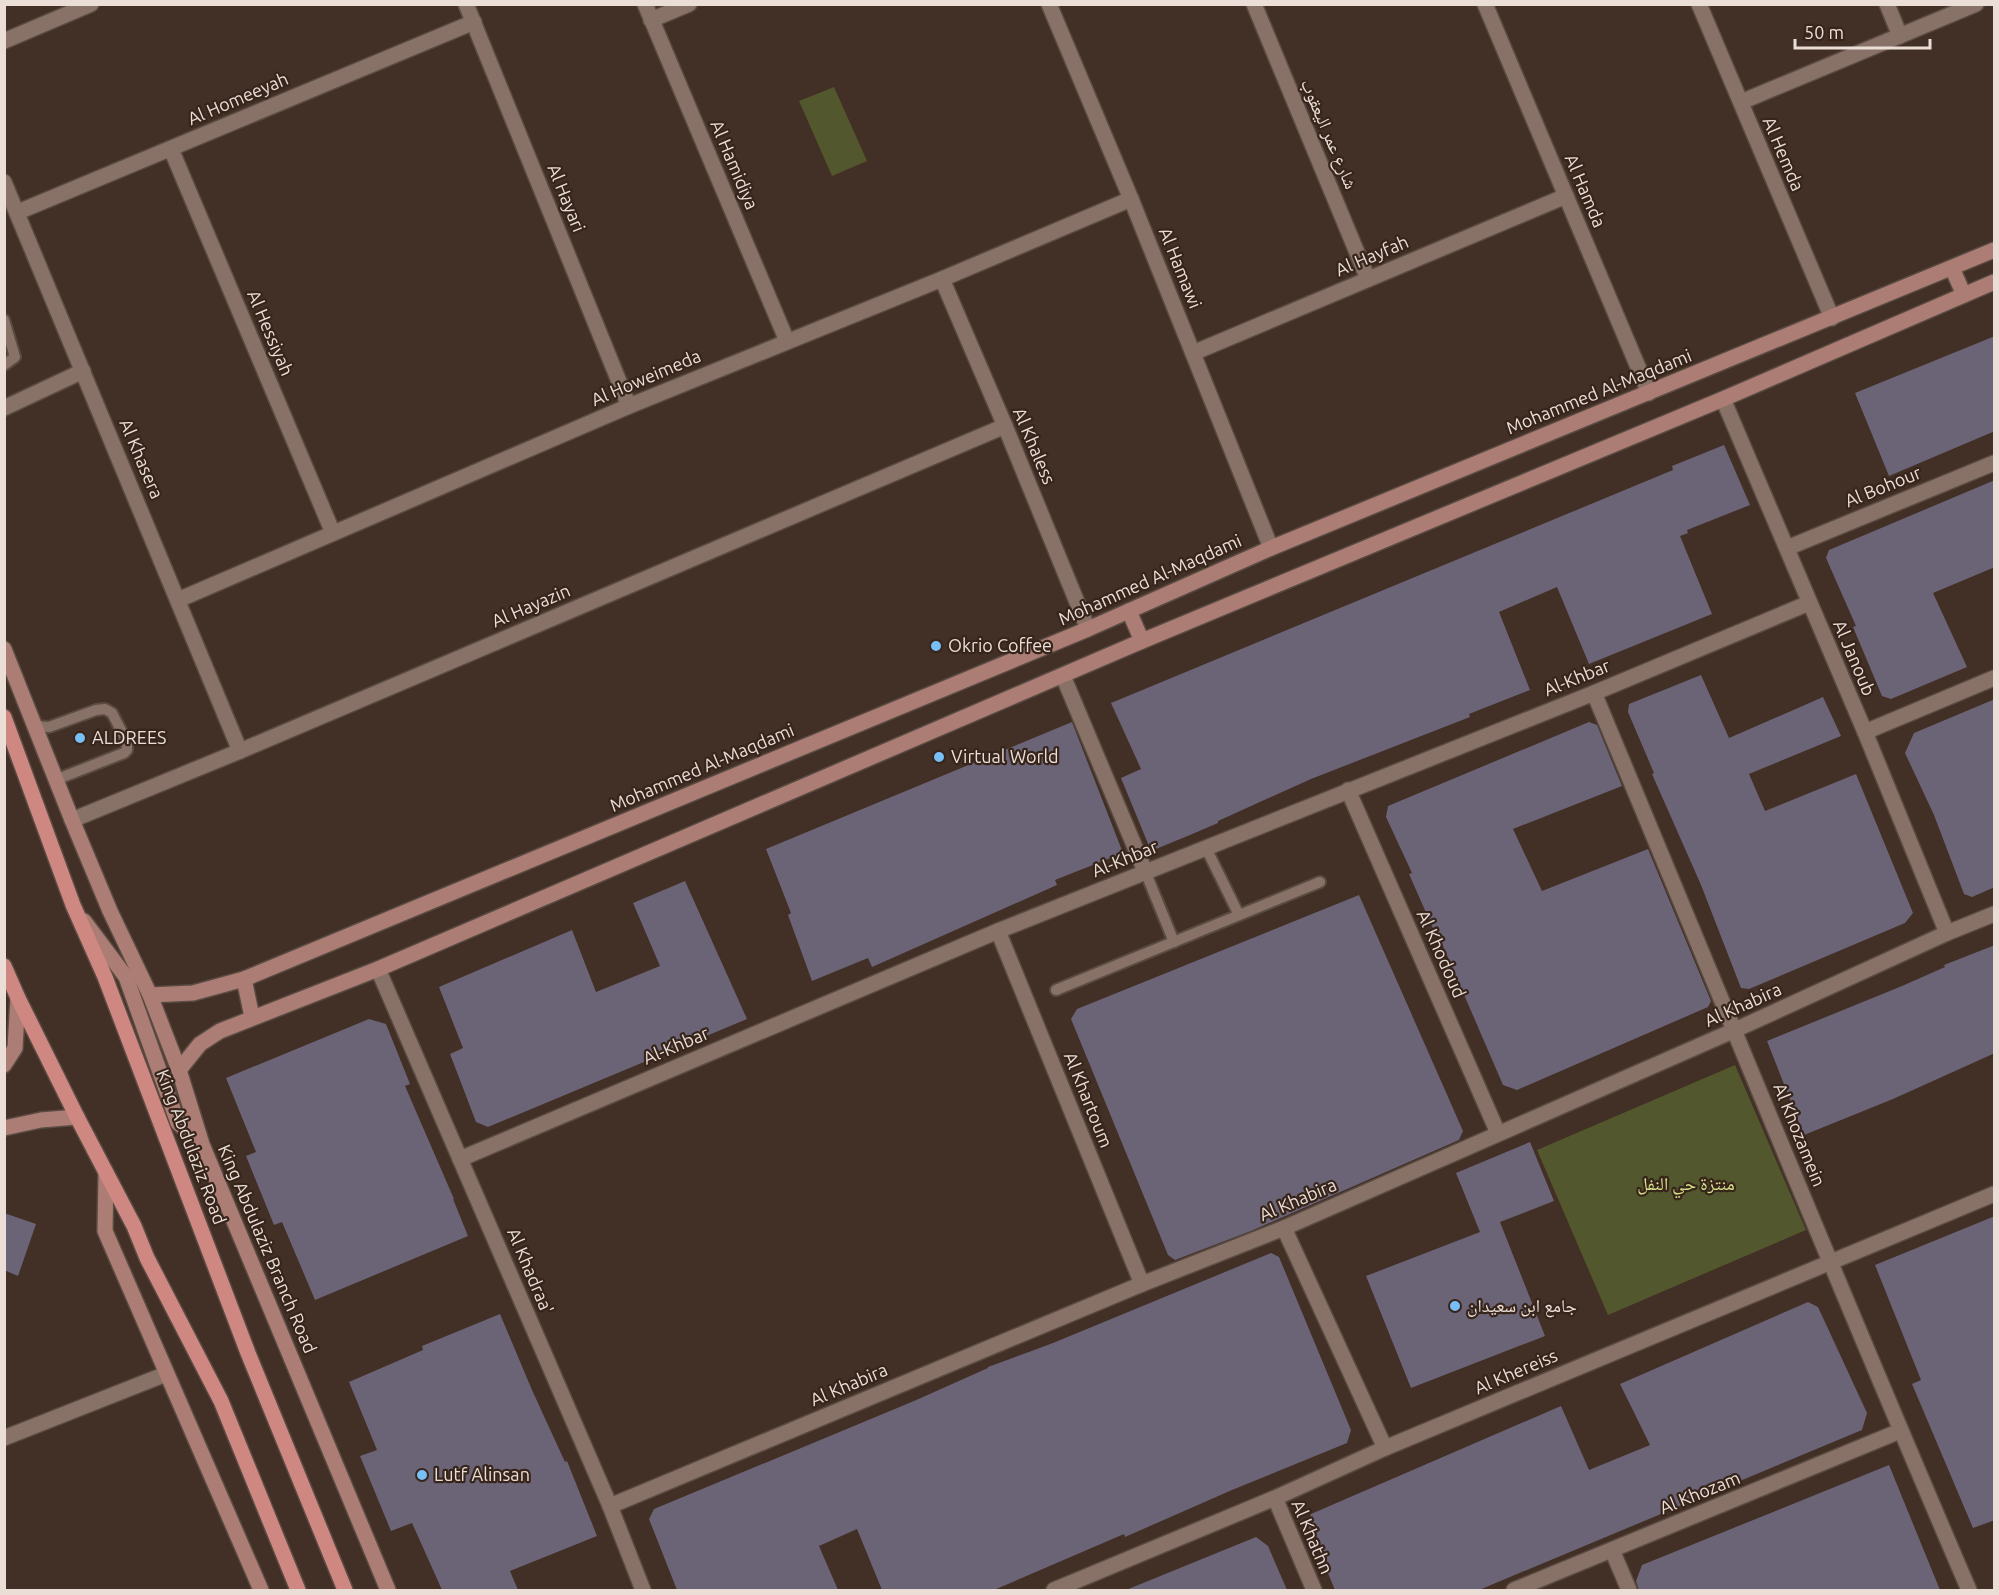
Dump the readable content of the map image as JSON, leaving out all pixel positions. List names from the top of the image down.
{
  "streets": {
    "main road": ["King Abdulaziz Road"],
    "street": [
      "Al Homeeyah",
      "شارع عمر اليعقوب",
      "Al Hemda",
      "Al Hamidiya",
      "Al Hamda",
      "Al Hayari",
      "Al Hayfah",
      "Al Hamawi",
      "Al Hessiyah",
      "Al Howeimeda",
      "Mohammed Al-Maqdami",
      "Al Khaless",
      "Al Khasera",
      "Al Bohour",
      "Al Hayazin",
      "Al Janoub",
      "Al-Khbar",
      "Al Khodoud",
      "Al Khabira",
      "Al Khartoum",
      "Al Khozamein",
      "King Abdulaziz Branch Road",
      "Al Khadraa'",
      "Al Khereiss",
      "Al Khozam",
      "Al Khathn"
    ]
  },
  "crossings": [
    ["Al Homeeyah", "Al Hayari"],
    ["Al Homeeyah", "Al Hessiyah"],
    ["Al Homeeyah", "Al Khasera"],
    ["شارع عمر اليعقوب", "Al Hayfah"],
    ["Al Hemda", "Mohammed Al-Maqdami"],
    ["Al Hamidiya", "Al Howeimeda"],
    ["Al Hamda", "Al Hayfah"],
    ["Al Hamda", "Mohammed Al-Maqdami"],
    ["Al Hayari", "Al Howeimeda"],
    ["Al Hayfah", "Al Hamawi"],
    ["Al Hamawi", "Al Howeimeda"],
    ["Al Hamawi", "Mohammed Al-Maqdami"],
    ["Al Hessiyah", "Al Howeimeda"],
    ["Al Howeimeda", "Al Khaless"],
    ["Al Howeimeda", "Al Khasera"],
    ["Mohammed Al-Maqdami", "Al Khaless"],
    ["Al Khaless", "Al Hayazin"],
    ["Al Khasera", "Al Hayazin"],
    ["Al Bohour", "Al Janoub"],
    ["Al Janoub", "Al-Khbar"],
    ["Al Janoub", "Al Khabira"],
    ["Al-Khbar", "Al Khodoud"],
    ["Al-Khbar", "Al Khartoum"],
    ["Al-Khbar", "Al Khozamein"],
    ["Al-Khbar", "Al Khadraa'"],
    ["Al Khodoud", "Al Khabira"],
    ["Al Khabira", "Al Khartoum"],
    ["Al Khabira", "Al Khozamein"],
    ["Al Khabira", "Al Khadraa'"],
    ["Al Khozamein", "Al Khereiss"],
    ["Al Khozamein", "Al Khozam"],
    ["King Abdulaziz Road", "King Abdulaziz Branch Road"],
    ["Al Khereiss", "Al Khathn"]
  ],
  "parks": ["منتزة حي النفل"],
  "places": [
    "Okrio Coffee",
    "ALDREES",
    "Virtual World",
    "جامع ابن سعيدان",
    "Lutf Alinsan"
  ],
  "scale_bar": "50 m"
}
